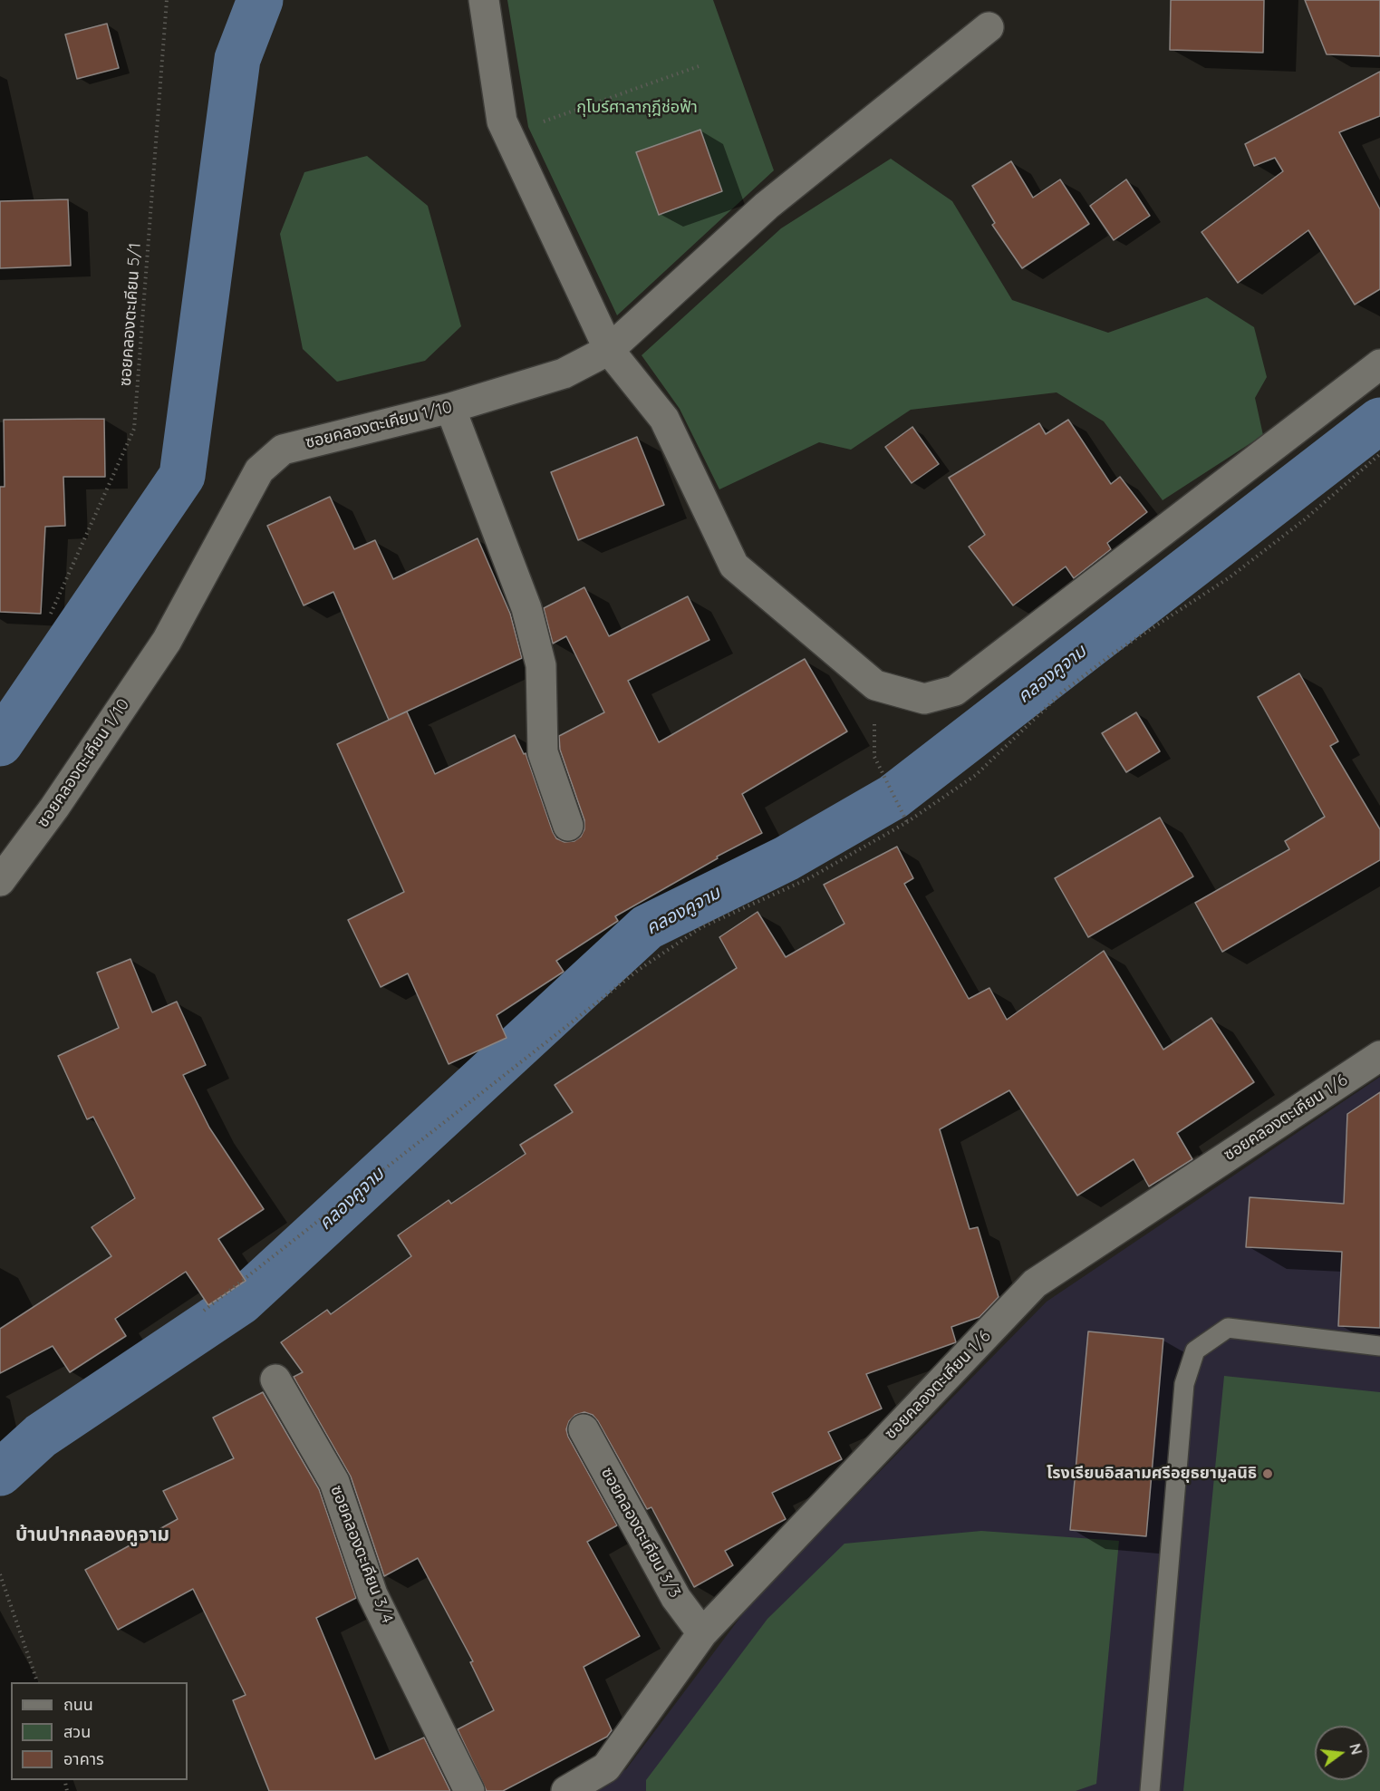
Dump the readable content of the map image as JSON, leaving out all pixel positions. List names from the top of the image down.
{
  "streets": {
    "street": [
      "ซอยคลองตะเคียน 1/10",
      "ซอยคลองตะเคียน 1/6",
      "ซอยคลองตะเคียน 3/3",
      "ซอยคลองตะเคียน 3/4"
    ],
    "path": ["ซอยคลองตะเคียน 5/1"]
  },
  "crossings": [
    ["ซอยคลองตะเคียน 1/6", "ซอยคลองตะเคียน 3/3"]
  ],
  "districts": ["บ้านปากคลองคูจาม"],
  "water": ["คลองคูจาม"],
  "parks": ["กุโบร์ศาลากุฎีช่อฟ้า"],
  "places": ["โรงเรียนอิสลามศรีอยุธยามูลนิธิ"],
  "legend": ["ถนน", "สวน", "อาคาร"],
  "north": "right"
}
